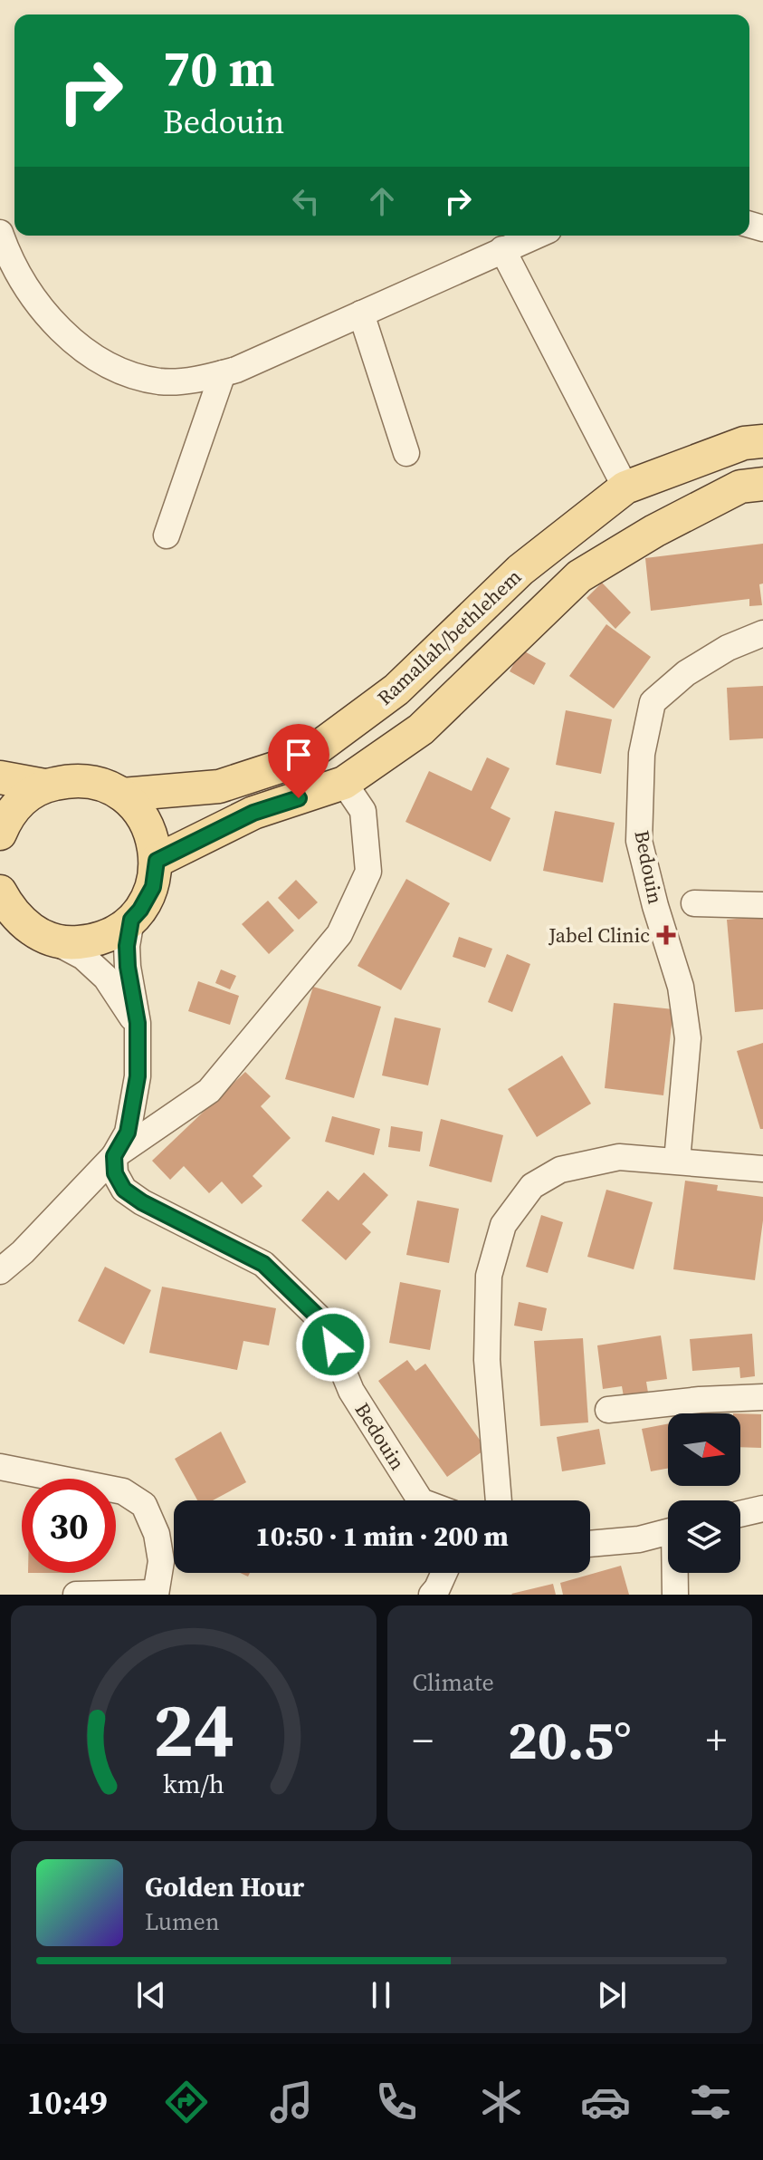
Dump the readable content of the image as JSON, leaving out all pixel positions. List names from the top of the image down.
{
  "streets": {
    "main road": ["Ramallah/bethlehem"],
    "street": ["Bedouin"]
  },
  "places": {
    "health": ["Jabel Clinic"]
  },
  "north": "right",
  "page": {
    "turn": ["70 m", "Bedouin"],
    "limit": "30",
    "trip": "10:50 · 1 min · 200 m",
    "tile": "Climate",
    "heat": ["−", "20.5°", "+"],
    "song": ["Golden Hour", "Lumen"],
    "tabs": "10:49",
    "gauge": ["24", "km/h"]
  }
}
